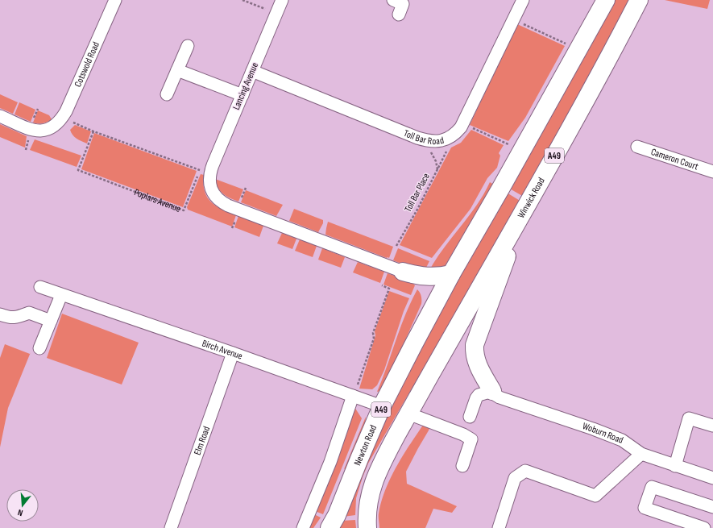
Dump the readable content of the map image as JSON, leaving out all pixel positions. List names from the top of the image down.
{
  "streets": {
    "highway": ["A49", "Winwick Road", "Newton Road"],
    "street": [
      "Cotswold Road",
      "Lancing Avenue",
      "Toll Bar Road",
      "Cameron Court",
      "Birch Avenue",
      "Woburn Road",
      "Elm Road"
    ],
    "path": ["Toll Bar Place", "Poplars Avenue"]
  },
  "crossings": [
    ["Lancing Avenue", "Toll Bar Road"],
    ["A49", "Winwick Road"],
    ["A49", "Newton Road"],
    ["Birch Avenue", "Elm Road"],
    ["Birch Avenue", "Newton Road"]
  ],
  "north": "bottom"
}
